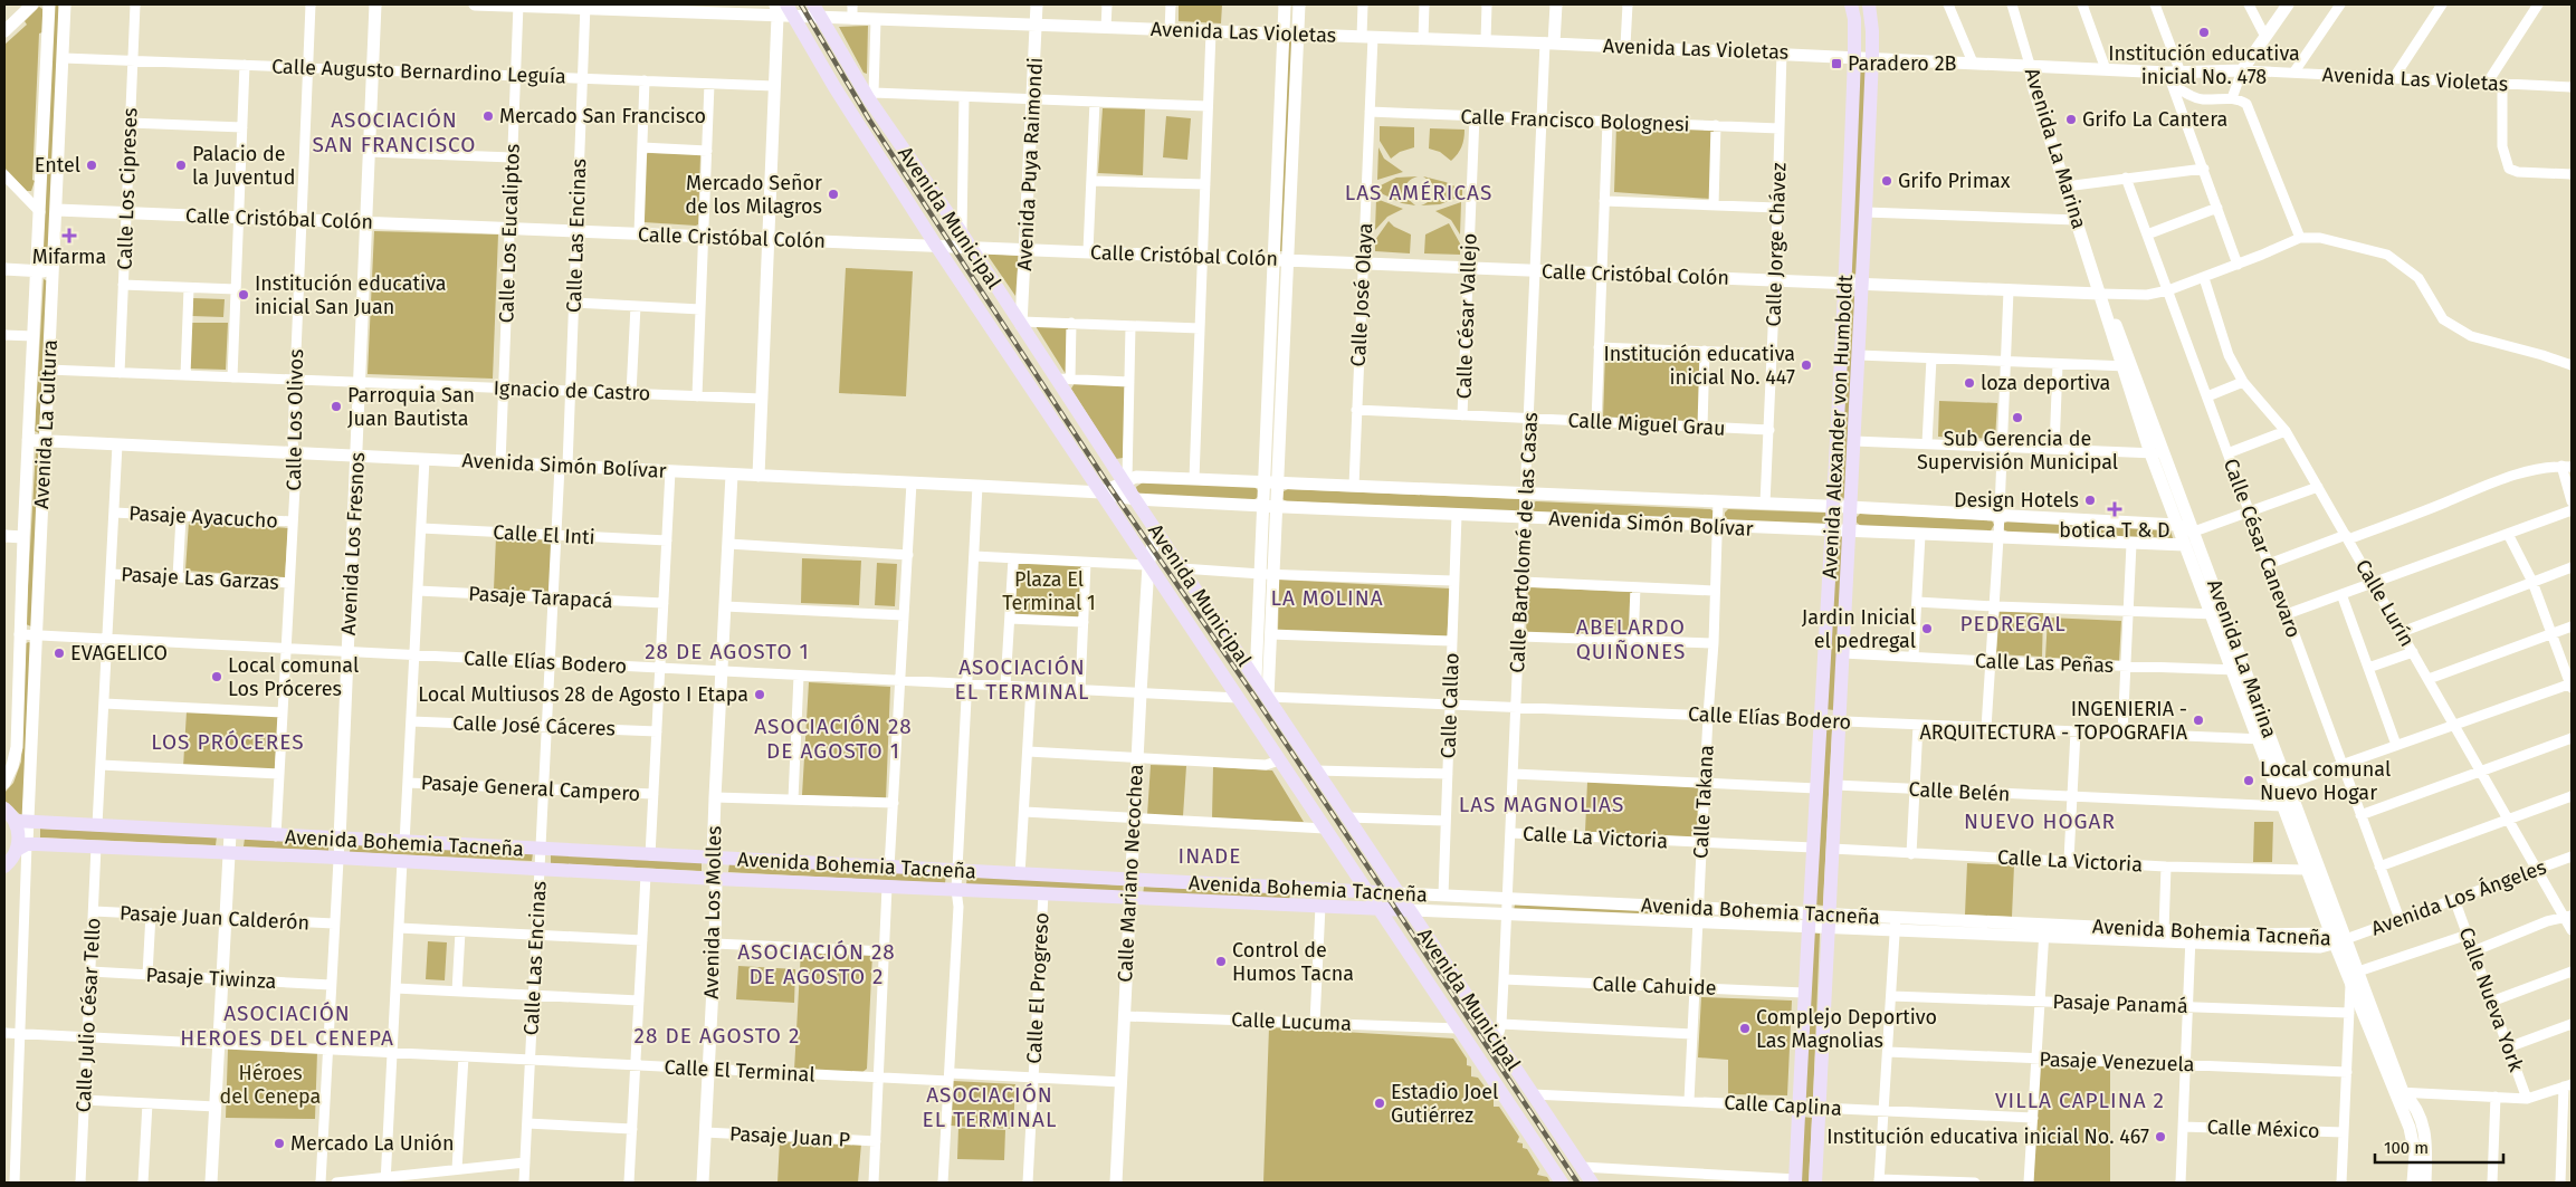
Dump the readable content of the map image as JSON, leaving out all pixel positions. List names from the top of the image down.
{
  "streets": {
    "main road": ["Avenida Municipal", "Avenida Alexander von Humboldt", "Avenida Bohemia Tacneña"],
    "street": [
      "Avenida Las Violetas",
      "Calle Augusto Bernardino Leguía",
      "Calle Francisco Bolognesi",
      "Avenida La Marina",
      "Avenida Puya Raimondi",
      "Calle Los Cipreses",
      "Calle Cristóbal Colón",
      "Calle Los Eucaliptos",
      "Calle Las Encinas",
      "Calle Jorge Chávez",
      "Calle José Olaya",
      "Calle César Vallejo",
      "Ignacio de Castro",
      "Calle Los Olivos",
      "Avenida La Cultura",
      "Calle Miguel Grau",
      "Avenida Simón Bolívar",
      "Pasaje Ayacucho",
      "Calle El Inti",
      "Calle Bartolomé de las Casas",
      "Avenida Los Fresnos",
      "Calle César Canevaro",
      "Pasaje Las Garzas",
      "Pasaje Tarapacá",
      "Calle Lurín",
      "Calle Elías Bodero",
      "Calle Las Peñas",
      "Calle Callao",
      "Calle José Cáceres",
      "Pasaje General Campero",
      "Calle Belén",
      "Calle Takana",
      "Calle La Victoria",
      "Calle Mariano Necochea",
      "Avenida Los Ángeles",
      "Avenida Los Molles",
      "Pasaje Juan Calderón",
      "Pasaje Tiwinza",
      "Calle Cahuide",
      "Calle El Progreso",
      "Calle Nueva York",
      "Pasaje Panamá",
      "Calle Julio César Tello",
      "Calle Lucuma",
      "Pasaje Venezuela",
      "Calle El Terminal",
      "Calle Caplina",
      "Calle México",
      "Pasaje Juan P"
    ]
  },
  "crossings": [
    ["Avenida Las Violetas", "Avenida La Marina"],
    ["Avenida Las Violetas", "Avenida Puya Raimondi"],
    ["Avenida Las Violetas", "Avenida Municipal"],
    ["Avenida Las Violetas", "Calle Los Eucaliptos"],
    ["Avenida Las Violetas", "Calle Las Encinas"],
    ["Avenida Las Violetas", "Calle Jorge Chávez"],
    ["Avenida Las Violetas", "Calle José Olaya"],
    ["Avenida Las Violetas", "Avenida Alexander von Humboldt"],
    ["Avenida Las Violetas", "Calle Bartolomé de las Casas"],
    ["Calle Augusto Bernardino Leguía", "Calle Los Cipreses"],
    ["Calle Augusto Bernardino Leguía", "Calle Los Eucaliptos"],
    ["Calle Augusto Bernardino Leguía", "Calle Las Encinas"],
    ["Calle Augusto Bernardino Leguía", "Calle Los Olivos"],
    ["Calle Augusto Bernardino Leguía", "Avenida La Cultura"],
    ["Calle Augusto Bernardino Leguía", "Avenida Los Fresnos"],
    ["Calle Francisco Bolognesi", "Calle Jorge Chávez"],
    ["Calle Francisco Bolognesi", "Calle José Olaya"],
    ["Calle Francisco Bolognesi", "Calle César Vallejo"],
    ["Calle Francisco Bolognesi", "Calle Bartolomé de las Casas"],
    ["Avenida La Marina", "Calle Cristóbal Colón"],
    ["Avenida La Marina", "Avenida Simón Bolívar"],
    ["Avenida La Marina", "Calle Elías Bodero"],
    ["Avenida La Marina", "Calle Las Peñas"],
    ["Avenida La Marina", "Calle Belén"],
    ["Avenida La Marina", "Calle La Victoria"],
    ["Avenida La Marina", "Avenida Bohemia Tacneña"],
    ["Avenida La Marina", "Avenida Los Ángeles"],
    ["Avenida Puya Raimondi", "Avenida Municipal"],
    ["Avenida Puya Raimondi", "Calle Cristóbal Colón"],
    ["Calle Los Cipreses", "Calle Cristóbal Colón"],
    ["Calle Los Cipreses", "Ignacio de Castro"],
    ["Avenida Municipal", "Calle Cristóbal Colón"],
    ["Avenida Municipal", "Avenida Simón Bolívar"],
    ["Avenida Municipal", "Calle Bartolomé de las Casas"],
    ["Avenida Municipal", "Calle Elías Bodero"],
    ["Avenida Municipal", "Avenida Bohemia Tacneña"],
    ["Avenida Municipal", "Calle Mariano Necochea"],
    ["Avenida Municipal", "Calle Lucuma"],
    ["Avenida Municipal", "Calle Caplina"],
    ["Calle Cristóbal Colón", "Calle Los Eucaliptos"],
    ["Calle Cristóbal Colón", "Calle Las Encinas"],
    ["Calle Cristóbal Colón", "Calle Jorge Chávez"],
    ["Calle Cristóbal Colón", "Calle José Olaya"],
    ["Calle Cristóbal Colón", "Calle César Vallejo"],
    ["Calle Cristóbal Colón", "Calle Los Olivos"],
    ["Calle Cristóbal Colón", "Avenida La Cultura"],
    ["Calle Cristóbal Colón", "Avenida Alexander von Humboldt"],
    ["Calle Cristóbal Colón", "Calle Bartolomé de las Casas"],
    ["Calle Cristóbal Colón", "Avenida Los Fresnos"],
    ["Calle Cristóbal Colón", "Calle César Canevaro"],
    ["Calle Cristóbal Colón", "Calle Lurín"],
    ["Calle Los Eucaliptos", "Ignacio de Castro"],
    ["Calle Los Eucaliptos", "Avenida Simón Bolívar"],
    ["Calle Las Encinas", "Ignacio de Castro"],
    ["Calle Las Encinas", "Avenida Simón Bolívar"],
    ["Calle Las Encinas", "Calle El Inti"],
    ["Calle Las Encinas", "Pasaje Tarapacá"],
    ["Calle Las Encinas", "Calle Elías Bodero"],
    ["Calle Las Encinas", "Calle José Cáceres"],
    ["Calle Las Encinas", "Pasaje General Campero"],
    ["Calle Las Encinas", "Avenida Bohemia Tacneña"],
    ["Calle Las Encinas", "Calle El Terminal"],
    ["Calle Jorge Chávez", "Calle Miguel Grau"],
    ["Calle Jorge Chávez", "Avenida Simón Bolívar"],
    ["Calle José Olaya", "Calle Miguel Grau"],
    ["Calle José Olaya", "Avenida Simón Bolívar"],
    ["Calle César Vallejo", "Calle Miguel Grau"],
    ["Ignacio de Castro", "Calle Los Olivos"],
    ["Ignacio de Castro", "Avenida La Cultura"],
    ["Ignacio de Castro", "Avenida Los Fresnos"],
    ["Calle Los Olivos", "Avenida Simón Bolívar"],
    ["Calle Los Olivos", "Pasaje Ayacucho"],
    ["Calle Los Olivos", "Pasaje Las Garzas"],
    ["Calle Los Olivos", "Calle Elías Bodero"],
    ["Calle Los Olivos", "Avenida Bohemia Tacneña"],
    ["Avenida La Cultura", "Avenida Simón Bolívar"],
    ["Avenida La Cultura", "Calle Elías Bodero"],
    ["Avenida La Cultura", "Avenida Bohemia Tacneña"],
    ["Calle Miguel Grau", "Calle Bartolomé de las Casas"],
    ["Avenida Alexander von Humboldt", "Avenida Simón Bolívar"],
    ["Avenida Alexander von Humboldt", "Calle Elías Bodero"],
    ["Avenida Alexander von Humboldt", "Calle Las Peñas"],
    ["Avenida Alexander von Humboldt", "Calle Belén"],
    ["Avenida Alexander von Humboldt", "Calle La Victoria"],
    ["Avenida Alexander von Humboldt", "Avenida Bohemia Tacneña"],
    ["Avenida Alexander von Humboldt", "Calle Cahuide"],
    ["Avenida Alexander von Humboldt", "Calle Caplina"],
    ["Avenida Simón Bolívar", "Calle Bartolomé de las Casas"],
    ["Avenida Simón Bolívar", "Avenida Los Fresnos"],
    ["Avenida Simón Bolívar", "Calle Callao"],
    ["Avenida Simón Bolívar", "Calle Takana"],
    ["Avenida Simón Bolívar", "Avenida Los Molles"],
    ["Calle Bartolomé de las Casas", "Calle Elías Bodero"],
    ["Calle Bartolomé de las Casas", "Calle La Victoria"],
    ["Calle Bartolomé de las Casas", "Avenida Bohemia Tacneña"],
    ["Calle Bartolomé de las Casas", "Calle Cahuide"],
    ["Avenida Los Fresnos", "Calle Elías Bodero"],
    ["Avenida Los Fresnos", "Avenida Bohemia Tacneña"],
    ["Avenida Los Fresnos", "Pasaje Juan Calderón"],
    ["Avenida Los Fresnos", "Pasaje Tiwinza"],
    ["Avenida Los Fresnos", "Calle El Terminal"],
    ["Calle César Canevaro", "Avenida Los Ángeles"],
    ["Calle Lurín", "Avenida Los Ángeles"],
    ["Calle Elías Bodero", "Calle Callao"],
    ["Calle Elías Bodero", "Calle Takana"],
    ["Calle Elías Bodero", "Calle Mariano Necochea"],
    ["Calle Elías Bodero", "Avenida Los Molles"],
    ["Calle Callao", "Avenida Bohemia Tacneña"],
    ["Calle Takana", "Calle La Victoria"],
    ["Calle Takana", "Avenida Bohemia Tacneña"],
    ["Calle Takana", "Calle Cahuide"],
    ["Calle Takana", "Calle Caplina"],
    ["Avenida Bohemia Tacneña", "Calle Mariano Necochea"],
    ["Avenida Bohemia Tacneña", "Avenida Los Ángeles"],
    ["Avenida Bohemia Tacneña", "Avenida Los Molles"],
    ["Avenida Bohemia Tacneña", "Calle El Progreso"],
    ["Avenida Bohemia Tacneña", "Calle Julio César Tello"],
    ["Calle Mariano Necochea", "Calle Lucuma"],
    ["Calle Mariano Necochea", "Calle El Terminal"],
    ["Avenida Los Ángeles", "Calle Nueva York"],
    ["Avenida Los Molles", "Calle El Terminal"],
    ["Avenida Los Molles", "Pasaje Juan P"],
    ["Pasaje Juan Calderón", "Calle Julio César Tello"],
    ["Pasaje Tiwinza", "Calle Julio César Tello"],
    ["Calle El Progreso", "Calle El Terminal"],
    ["Calle Julio César Tello", "Calle El Terminal"]
  ],
  "districts": [
    "ASOCIACIÓN SAN FRANCISCO",
    "LAS AMÉRICAS",
    "LA MOLINA",
    "PEDREGAL",
    "ABELARDO QUIÑONES",
    "28 DE AGOSTO 1",
    "ASOCIACIÓN EL TERMINAL",
    "ASOCIACIÓN 28 DE AGOSTO 1",
    "LOS PRÓCERES",
    "LAS MAGNOLIAS",
    "NUEVO HOGAR",
    "INADE",
    "ASOCIACIÓN 28 DE AGOSTO 2",
    "ASOCIACIÓN HEROES DEL CENEPA",
    "28 DE AGOSTO 2",
    "ASOCIACIÓN EL TERMINAL",
    "VILLA CAPLINA 2"
  ],
  "parks": ["Plaza El Terminal 1", "Héroes del Cenepa"],
  "places": {
    "other": [
      "Institución educativa inicial No. 478",
      "Mercado San Francisco",
      "Grifo La Cantera",
      "Entel",
      "Palacio de la Juventud",
      "Grifo Primax",
      "Mercado Señor de los Milagros",
      "Institución educativa inicial San Juan",
      "Institución educativa inicial No. 447",
      "loza deportiva",
      "Parroquia San Juan Bautista",
      "Sub Gerencia de Supervisión Municipal",
      "Design Hotels",
      "Jardin Inicial el pedregal",
      "EVAGELICO",
      "Local comunal Los Próceres",
      "Local Multiusos 28 de Agosto I Etapa",
      "INGENIERIA - ARQUITECTURA - TOPOGRAFIA",
      "Local comunal Nuevo Hogar",
      "Control de Humos Tacna",
      "Complejo Deportivo Las Magnolias",
      "Estadio Joel Gutiérrez",
      "Institución educativa inicial No. 467",
      "Mercado La Unión"
    ],
    "transit": ["Paradero 2B"],
    "health": ["Mifarma", "botica T & D"]
  },
  "scale_bar": "100 m"
}
